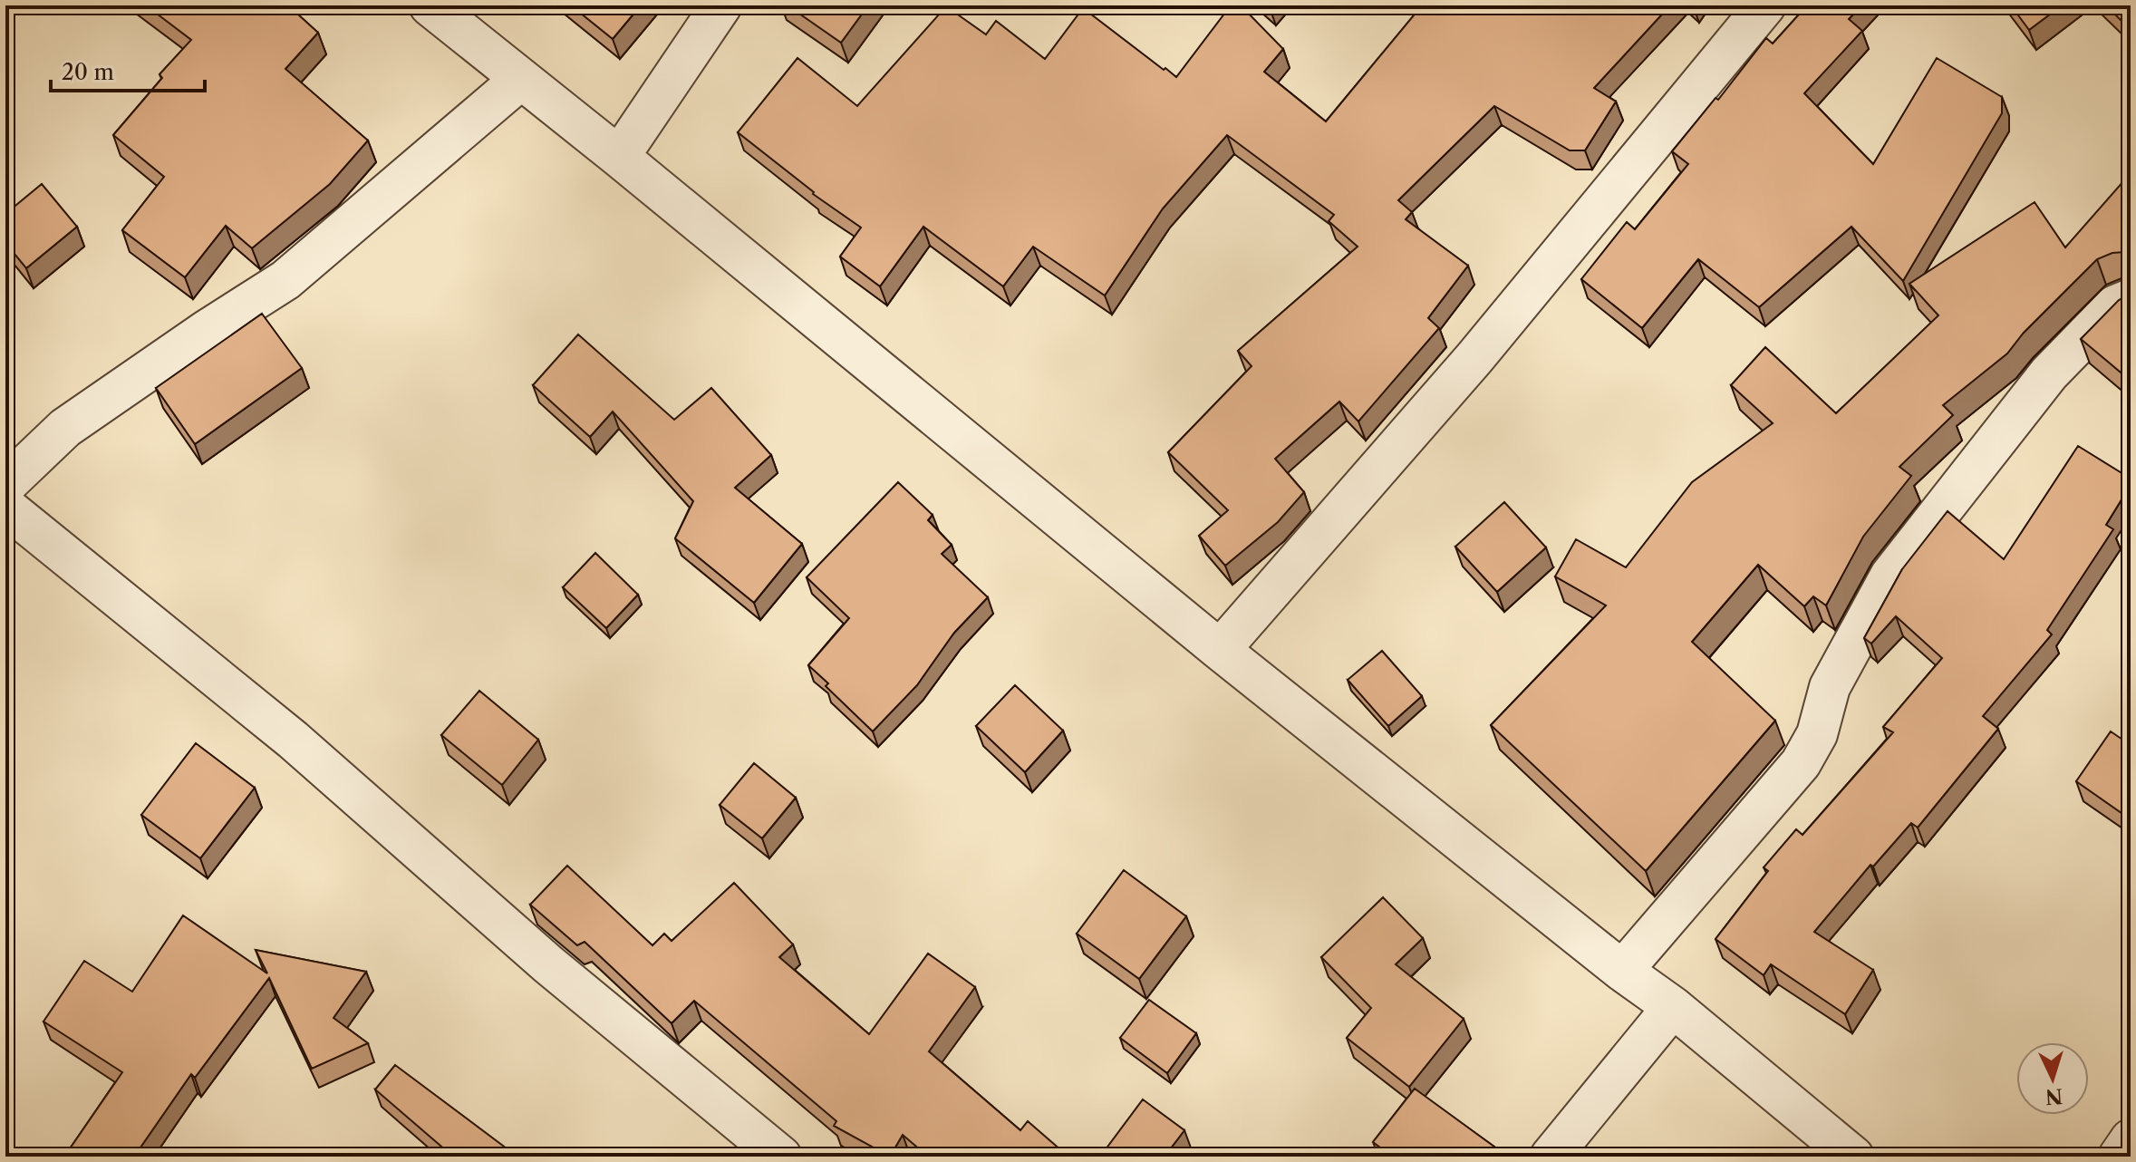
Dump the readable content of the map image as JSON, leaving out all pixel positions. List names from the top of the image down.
{
  "scale_bar": "20 m",
  "north": "bottom"
}
